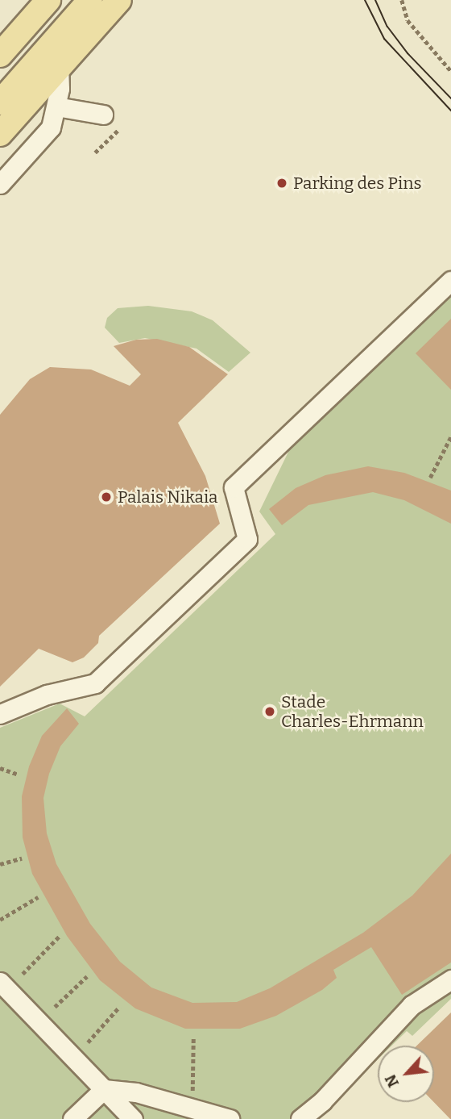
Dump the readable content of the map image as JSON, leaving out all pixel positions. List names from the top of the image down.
{
  "places": ["Parking des Pins", "Palais Nikaia", "Stade Charles-Ehrmann"],
  "north": "bottom left"
}
